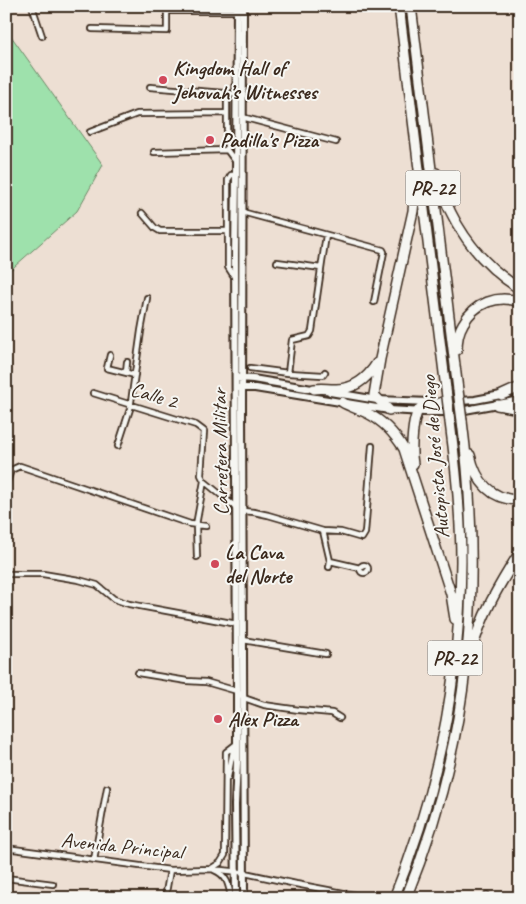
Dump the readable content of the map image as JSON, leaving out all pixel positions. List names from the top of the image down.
{
  "streets": {
    "highway": ["PR-22", "Autopista José de Diego"],
    "main road": ["Carretera Militar"],
    "street": ["Calle 2", "Avenida Principal"]
  },
  "crossings": [
    ["Carretera Militar", "Avenida Principal"]
  ],
  "places": [
    "Kingdom Hall of Jehovah’s Witnesses",
    "Padilla's Pizza",
    "La Cava del Norte",
    "Alex Pizza"
  ]
}
